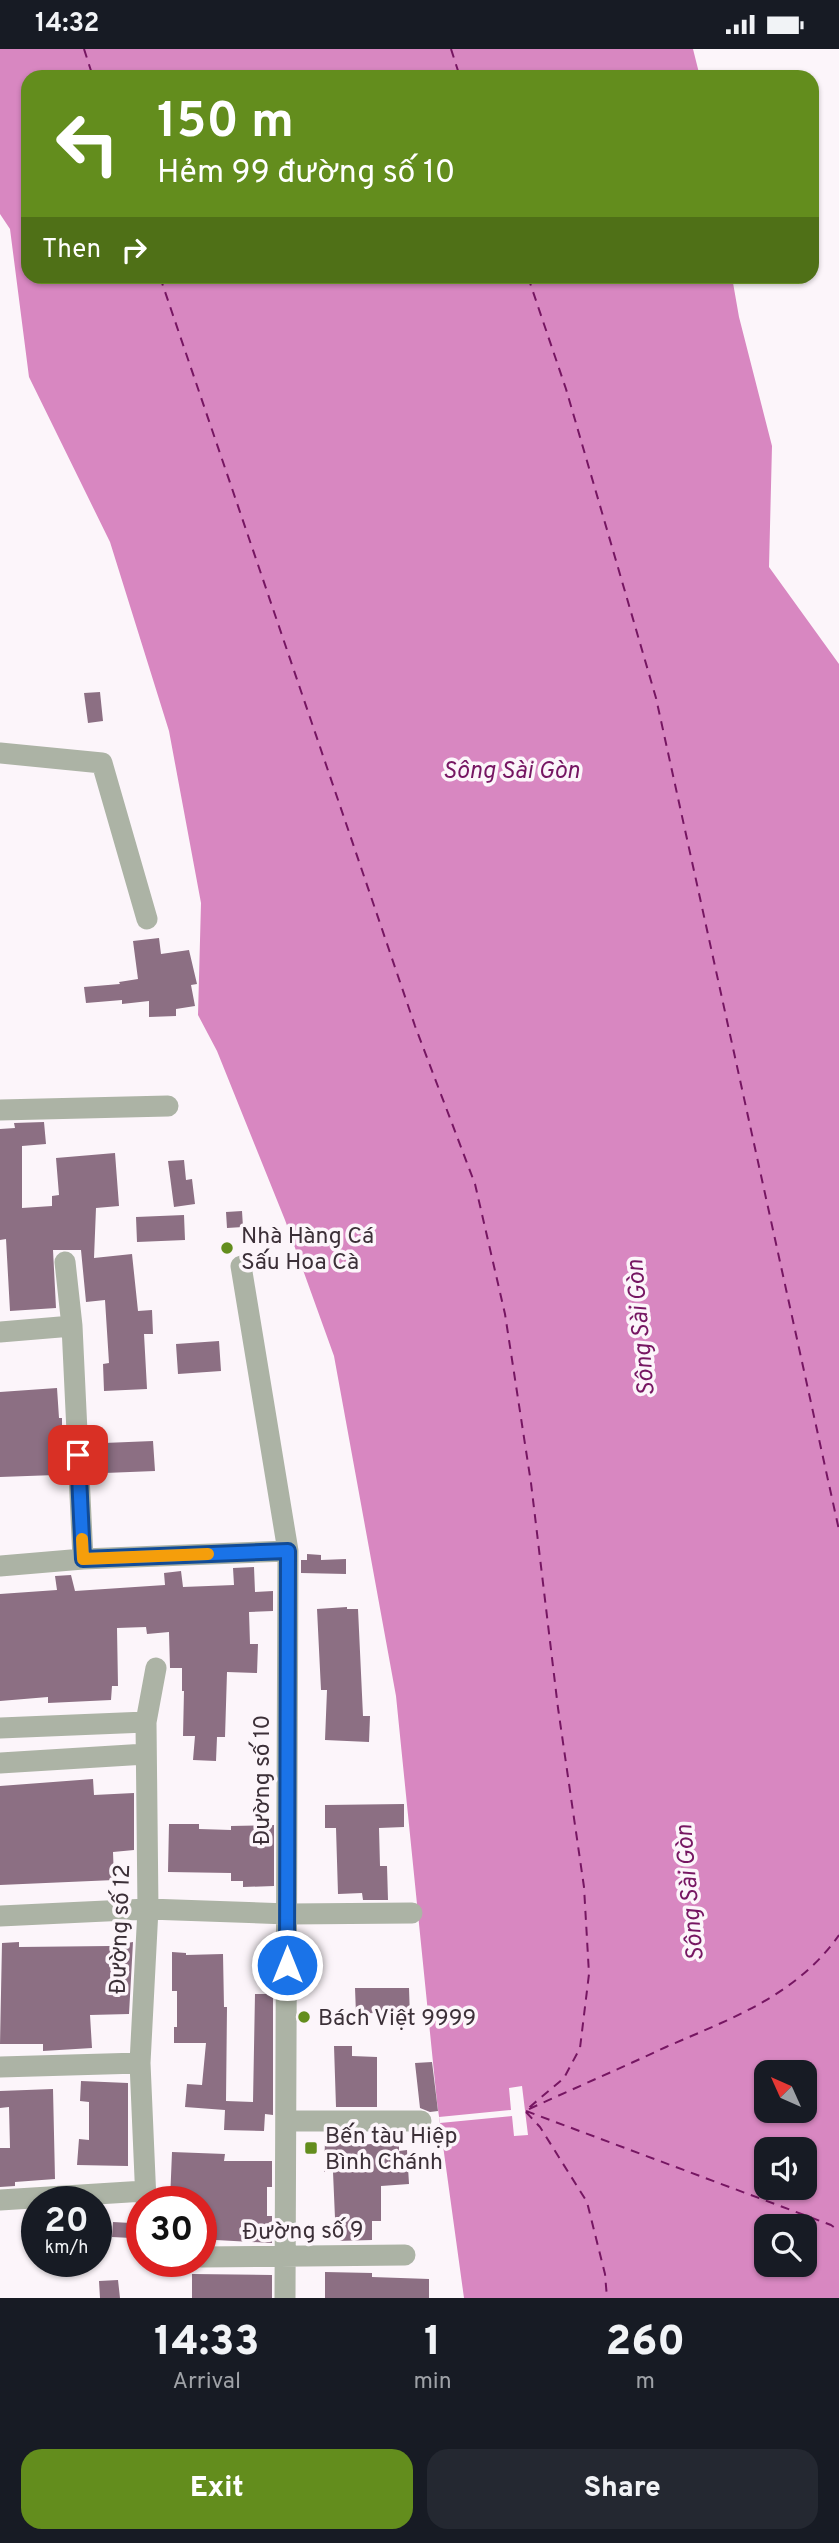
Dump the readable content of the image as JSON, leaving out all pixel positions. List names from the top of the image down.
{
  "streets": {
    "street": ["Đường số 10", "Đường số 12", "Đường số 9"]
  },
  "crossings": [
    ["Đường số 10", "Đường số 9"]
  ],
  "water": ["Sông Sài Gòn"],
  "places": {
    "other": ["Nhà Hàng Cá Sấu Hoa Cà", "Bách Việt 9999"],
    "transit": ["Bến tàu Hiệp Bình Chánh"]
  },
  "north": "top left",
  "page": {
    "status": "14:32",
    "turn": ["150 m", "Hẻm 99 đường số 10"],
    "then": "Then",
    "speed": "20 km/h",
    "limit": "30",
    "eta": [
      "14:33",
      "Arrival",
      "1",
      "min",
      "260",
      "m"
    ],
    "buttons": ["Exit", "Share"]
  }
}
